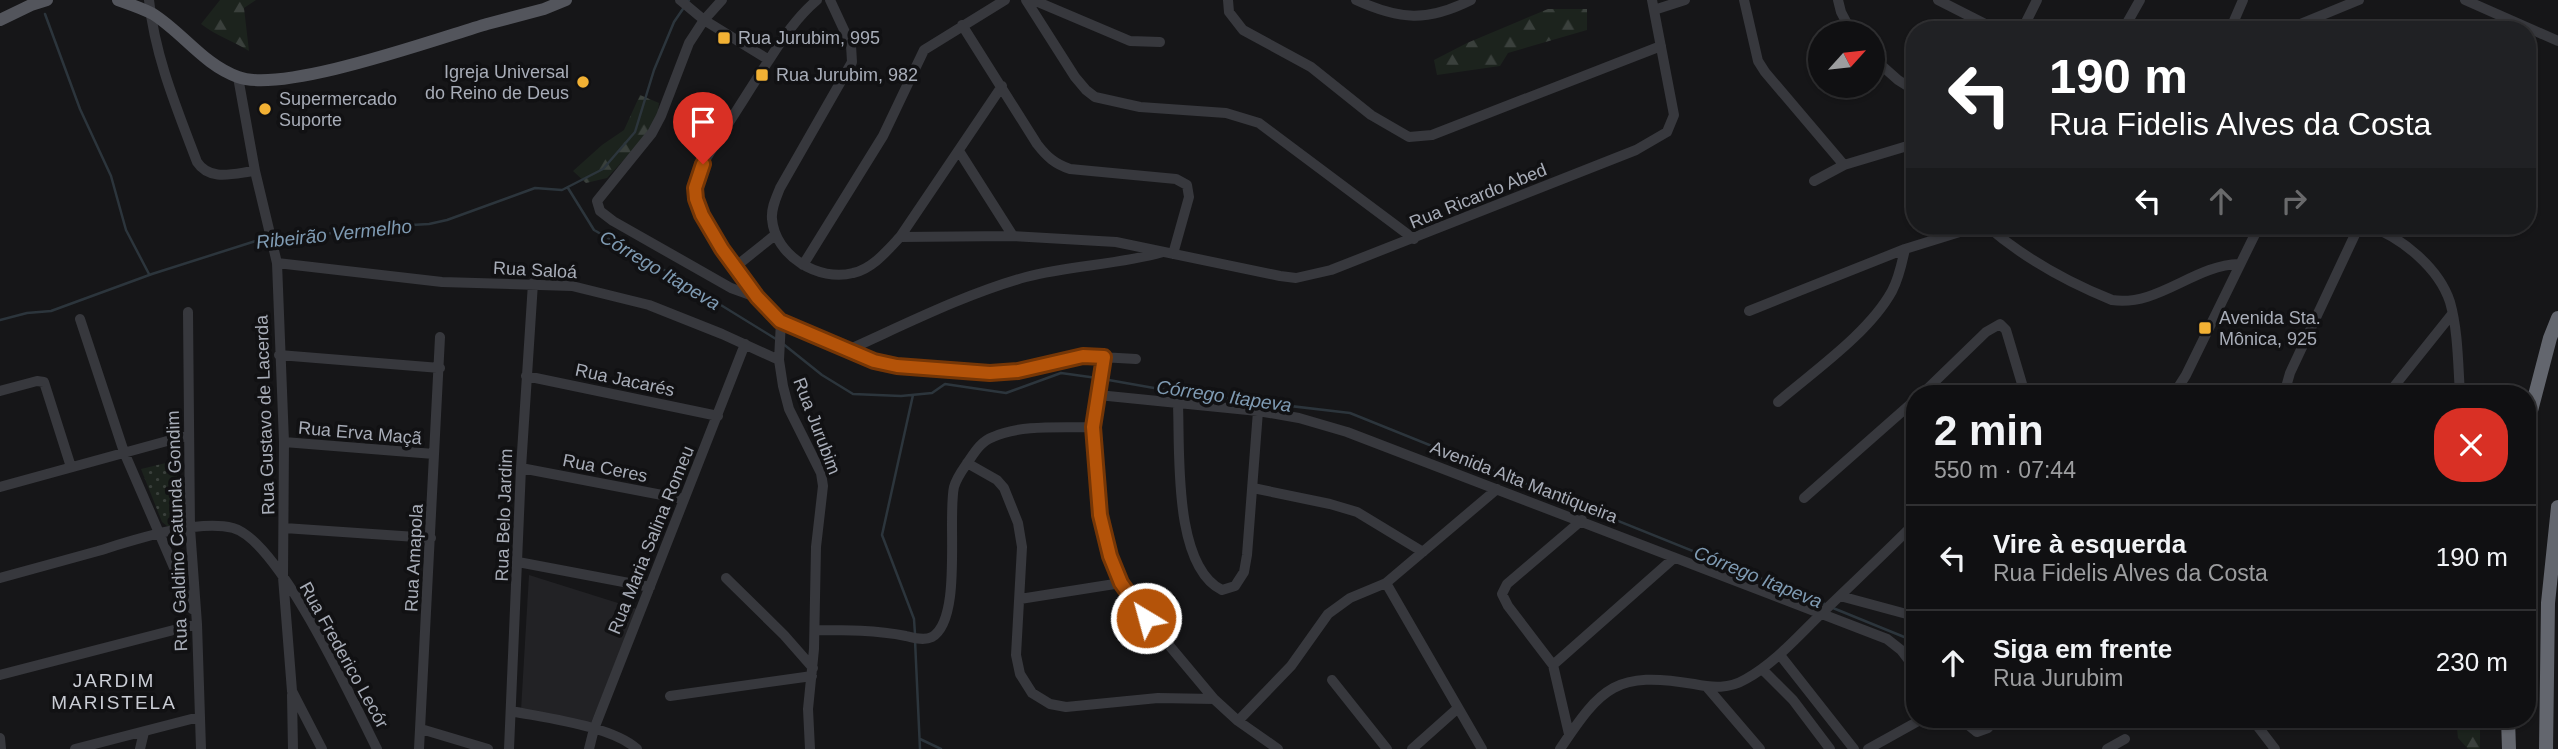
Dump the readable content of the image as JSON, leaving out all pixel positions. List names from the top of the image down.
{
  "streets": {
    "street": [
      "Rua Ricardo Abed",
      "Rua Saloá",
      "Rua Jacarés",
      "Rua Gustavo de Lacerda",
      "Rua Jurubim",
      "Rua Erva Maçã",
      "Rua Ceres",
      "Avenida Alta Mantiqueira",
      "Rua Belo Jardim",
      "Rua Galdino Catunda Gondim",
      "Rua Maria Salina Romeu",
      "Rua Amapola",
      "Rua Frederico Lecór"
    ]
  },
  "crossings": [
    ["Rua Saloá", "Rua Gustavo de Lacerda"],
    ["Rua Saloá", "Rua Jurubim"],
    ["Rua Saloá", "Rua Belo Jardim"],
    ["Rua Saloá", "Rua Maria Salina Romeu"],
    ["Rua Jacarés", "Rua Belo Jardim"],
    ["Rua Jacarés", "Rua Maria Salina Romeu"],
    ["Rua Gustavo de Lacerda", "Rua Erva Maçã"],
    ["Rua Gustavo de Lacerda", "Rua Frederico Lecór"],
    ["Rua Erva Maçã", "Rua Amapola"],
    ["Rua Ceres", "Rua Belo Jardim"],
    ["Rua Ceres", "Rua Maria Salina Romeu"],
    ["Rua Galdino Catunda Gondim", "Rua Frederico Lecór"]
  ],
  "districts": ["JARDIM MARISTELA"],
  "water": ["Ribeirão Vermelho", "Córrego Itapeva"],
  "places": {
    "transit": ["Rua Jurubim, 995", "Rua Jurubim, 982", "Avenida Sta. Mônica, 925"],
    "other": ["Igreja Universal do Reino de Deus", "Supermercado Suporte"]
  },
  "north": "top right",
  "page": {
    "turn": ["190 m", "Rua Fidelis Alves da Costa"],
    "heading": ["2 min", "550 m · 07:44"],
    "list": [
      {
        "name": "Vire à esquerda",
        "note": "Rua Fidelis Alves da Costa",
        "value": "190 m"
      },
      {
        "name": "Siga em frente",
        "note": "Rua Jurubim",
        "value": "230 m"
      }
    ]
  }
}
